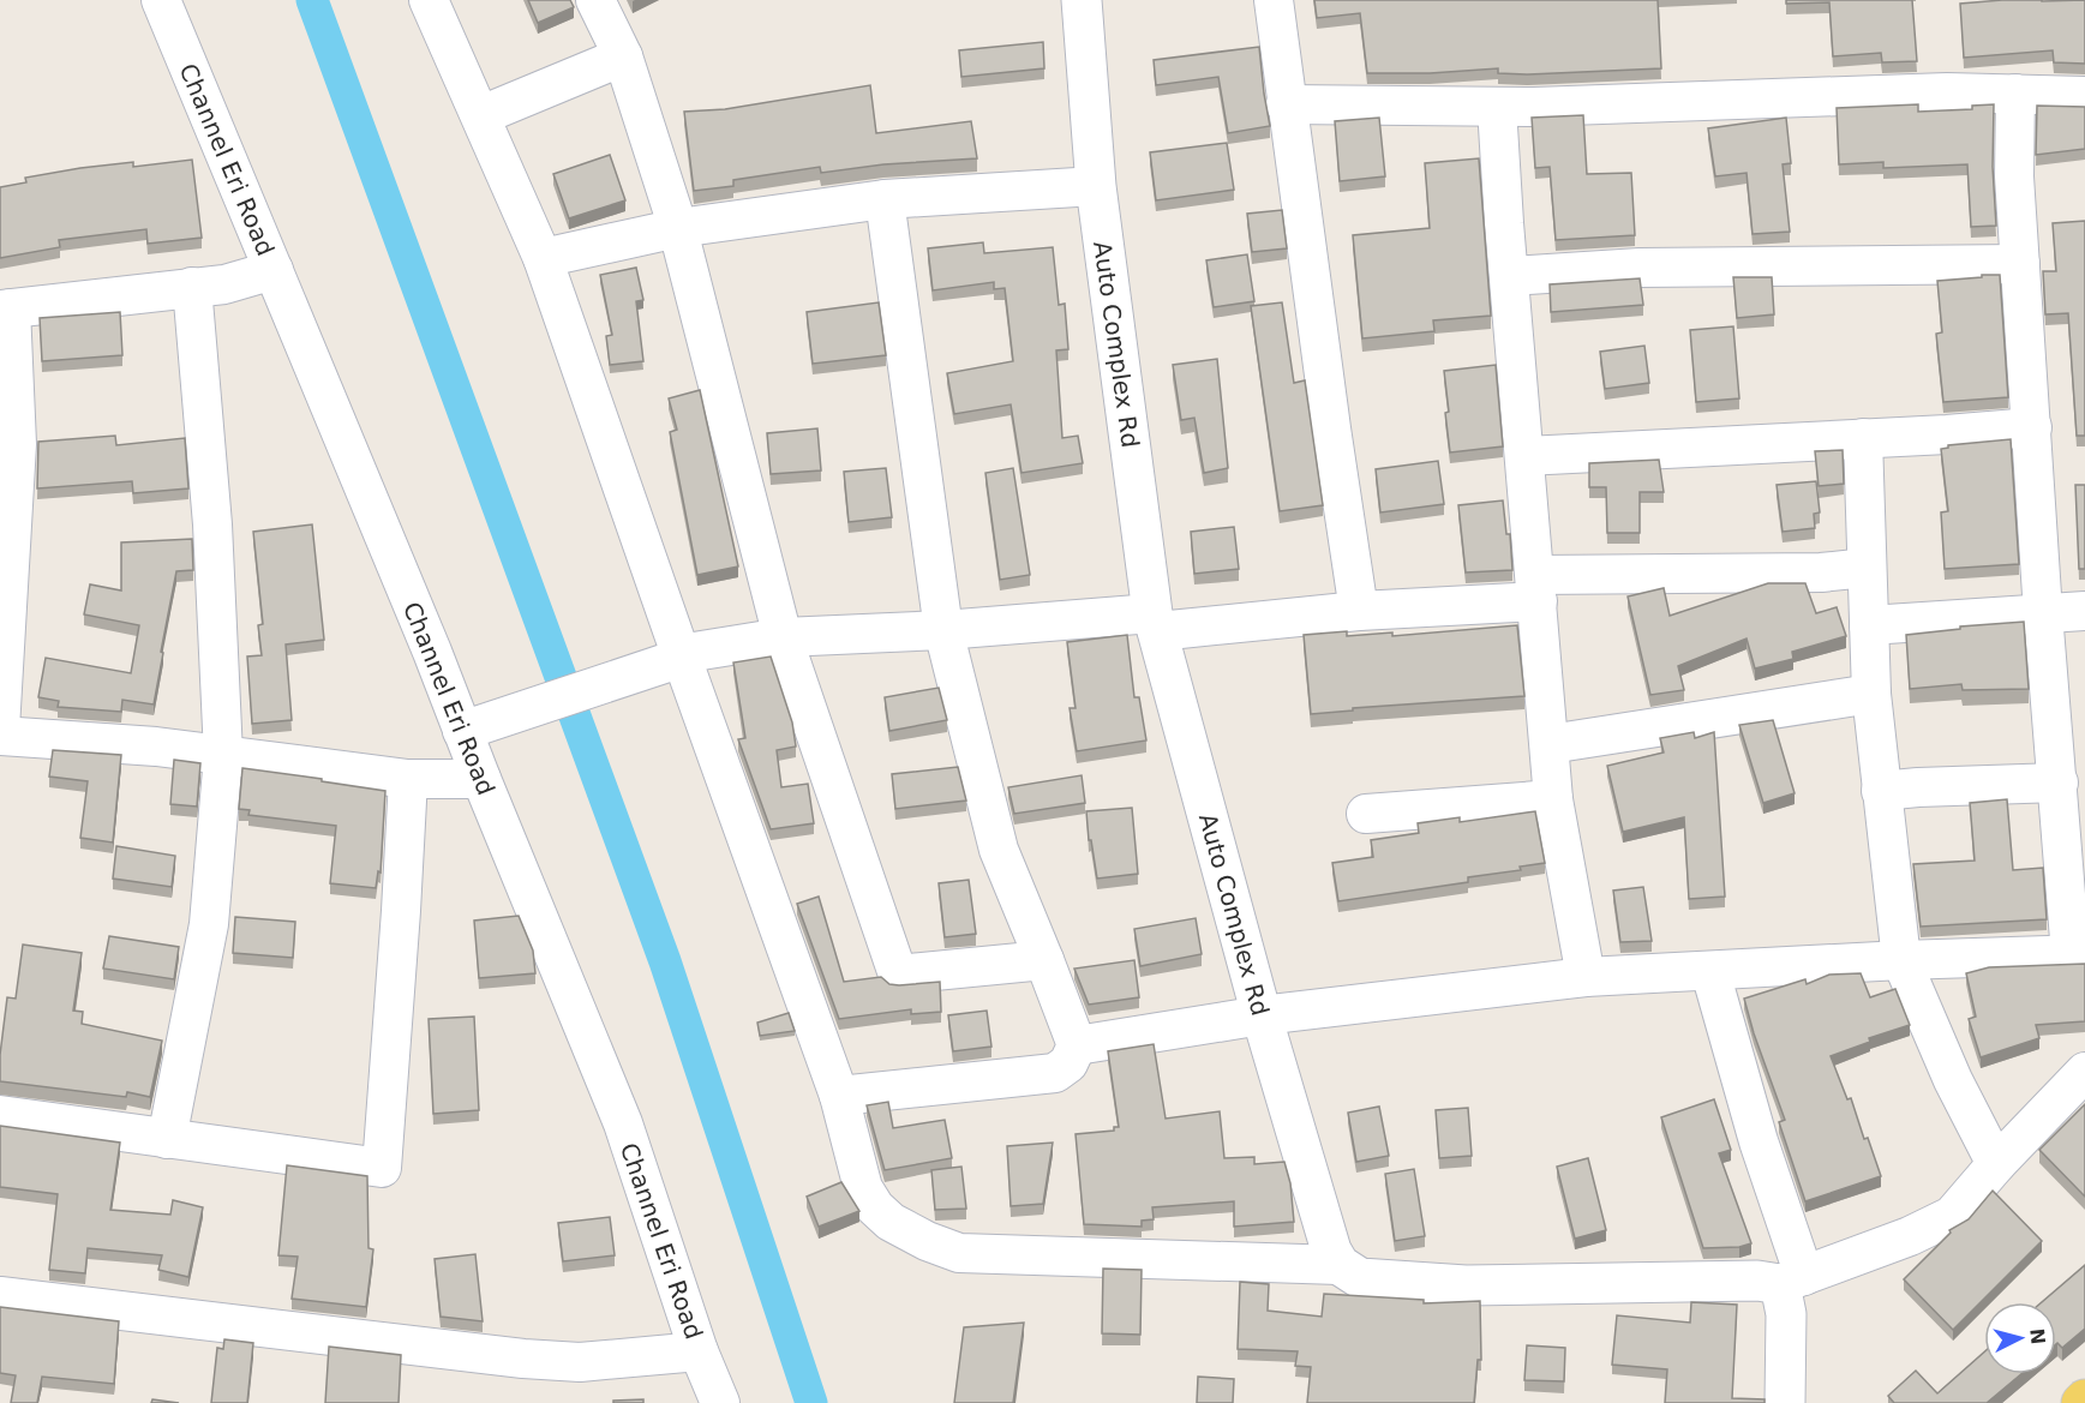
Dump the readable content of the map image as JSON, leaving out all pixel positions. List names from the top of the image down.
{
  "streets": {
    "street": ["Channel Eri Road", "Auto Complex Rd"]
  },
  "north": "right"
}
